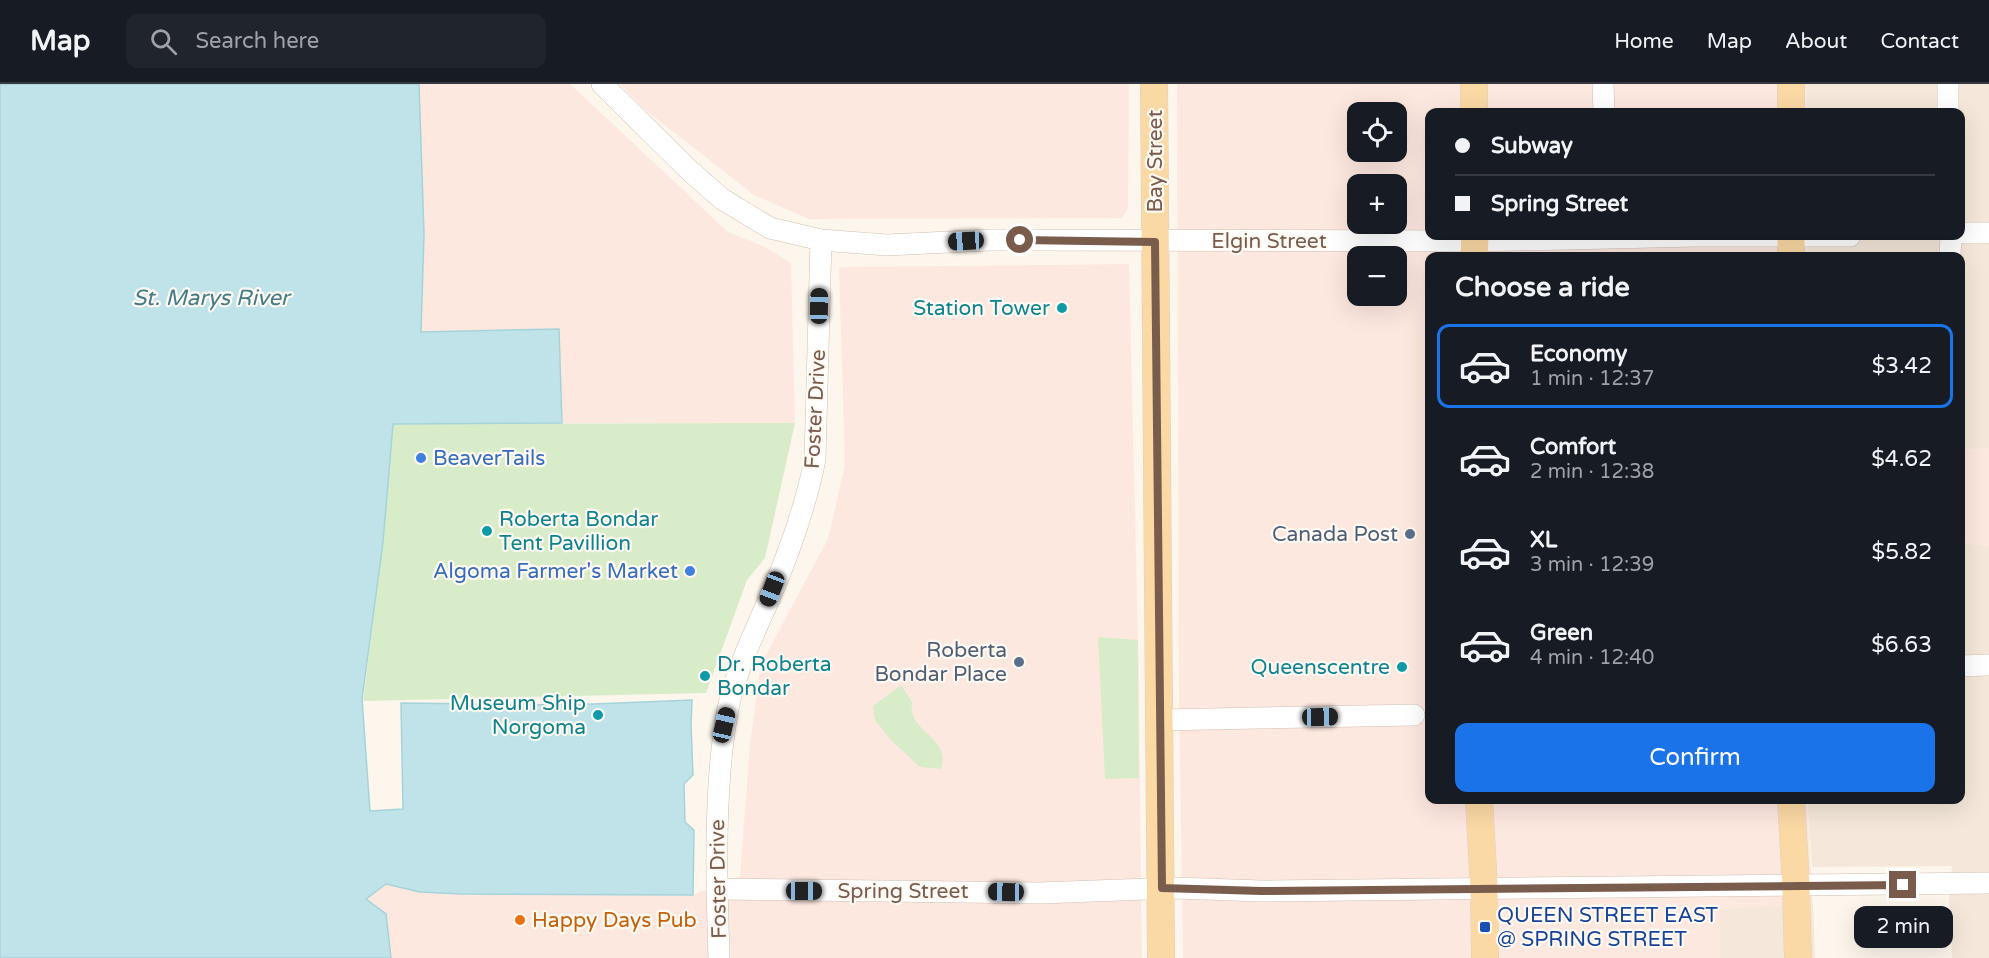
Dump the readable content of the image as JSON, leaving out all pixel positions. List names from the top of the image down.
{
  "streets": {
    "main road": ["Bay Street"],
    "street": ["Elgin Street", "Foster Drive", "Spring Street"]
  },
  "crossings": [
    ["Bay Street", "Elgin Street"],
    ["Bay Street", "Spring Street"],
    ["Elgin Street", "Foster Drive"],
    ["Foster Drive", "Spring Street"]
  ],
  "water": ["St. Marys River"],
  "places": {
    "other": [
      "Station Tower",
      "BeaverTails",
      "Roberta Bondar Tent Pavillion",
      "Canada Post",
      "Algoma Farmer's Market",
      "Roberta Bondar Place",
      "Queenscentre",
      "Dr. Roberta Bondar",
      "Museum Ship Norgoma",
      "Happy Days Pub"
    ],
    "transit": ["QUEEN STREET EAST @ SPRING STREET"]
  },
  "page": {
    "header": "Map",
    "search": "Search here",
    "nav": [
      "Home",
      "Map",
      "About",
      "Contact"
    ],
    "map_buttons": ["+", "−"],
    "banner": ["Subway", "Spring Street"],
    "heading": "Choose a ride",
    "list": [
      {
        "name": "Economy",
        "note": "1 min · 12:37",
        "value": "$3.42"
      },
      {
        "name": "Comfort",
        "note": "2 min · 12:38",
        "value": "$4.62"
      },
      {
        "name": "XL",
        "note": "3 min · 12:39",
        "value": "$5.82"
      },
      {
        "name": "Green",
        "note": "4 min · 12:40",
        "value": "$6.63"
      }
    ],
    "buttons": "Confirm",
    "bubble": "2 min"
  }
}
